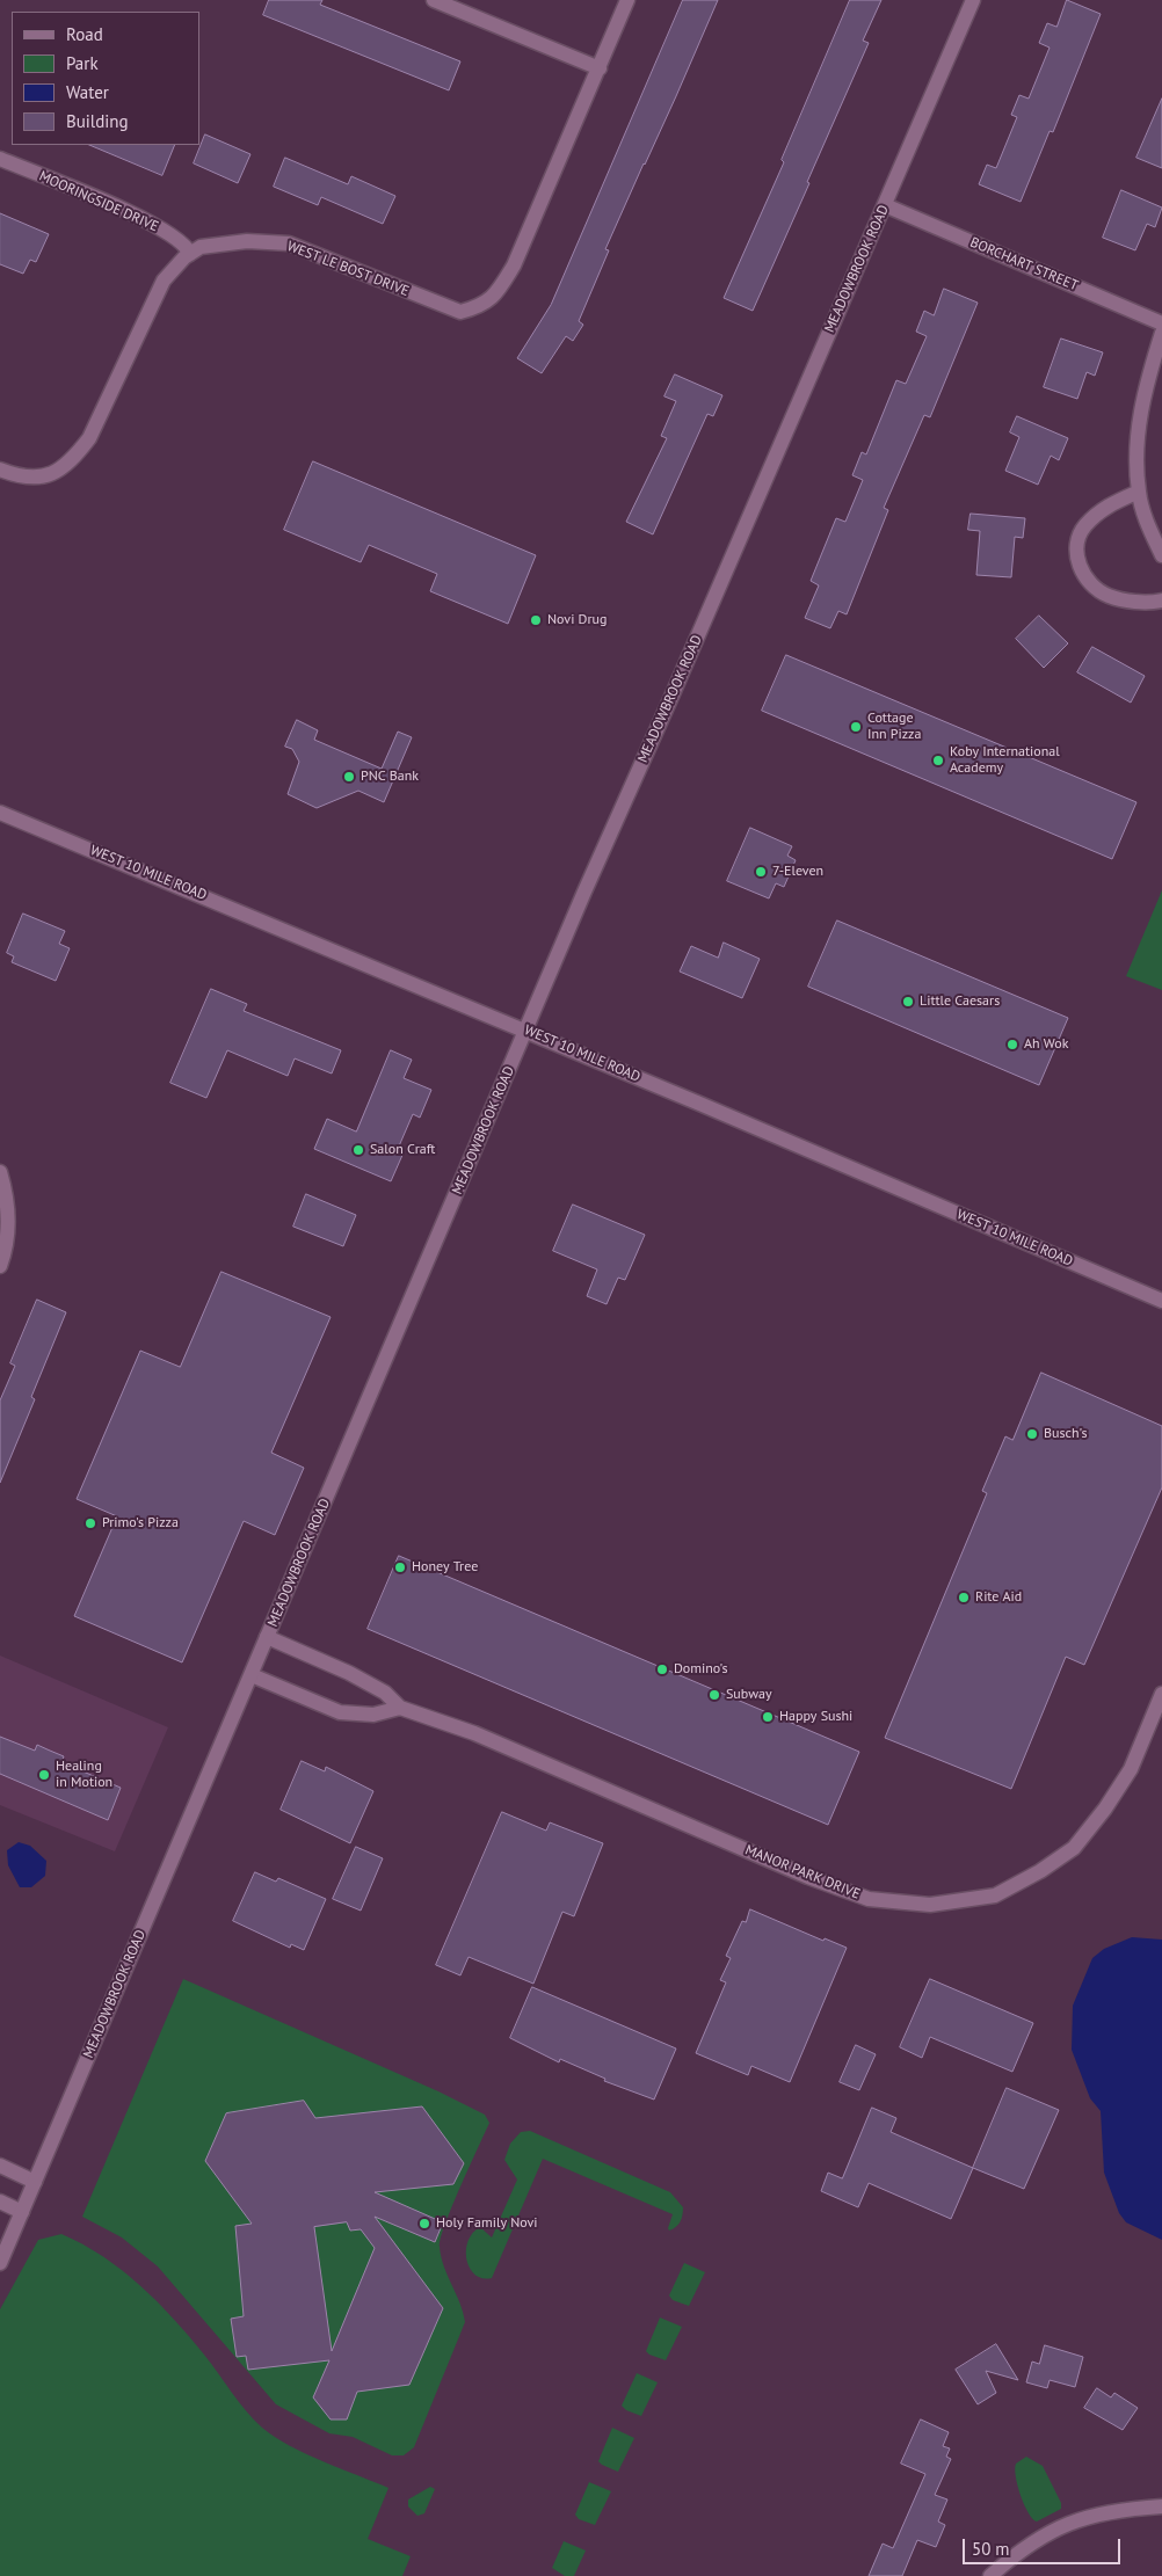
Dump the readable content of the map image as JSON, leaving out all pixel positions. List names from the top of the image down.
{
  "streets": {
    "street": [
      "MOORINGSIDE DRIVE",
      "BORCHART STREET",
      "WEST LE BOST DRIVE",
      "MEADOWBROOK ROAD",
      "WEST 10 MILE ROAD",
      "MANOR PARK DRIVE"
    ]
  },
  "crossings": [
    ["MOORINGSIDE DRIVE", "WEST LE BOST DRIVE"],
    ["BORCHART STREET", "MEADOWBROOK ROAD"],
    ["MEADOWBROOK ROAD", "WEST 10 MILE ROAD"],
    ["MEADOWBROOK ROAD", "MANOR PARK DRIVE"]
  ],
  "places": [
    "Novi Drug",
    "Cottage Inn Pizza",
    "Koby International Academy",
    "PNC Bank",
    "7-Eleven",
    "Little Caesars",
    "Ah Wok",
    "Salon Craft",
    "Busch's",
    "Primo's Pizza",
    "Honey Tree",
    "Rite Aid",
    "Domino's",
    "Subway",
    "Happy Sushi",
    "Healing in Motion",
    "Holy Family Novi"
  ],
  "legend": [
    "Road",
    "Park",
    "Water",
    "Building"
  ],
  "scale_bar": "50 m"
}
